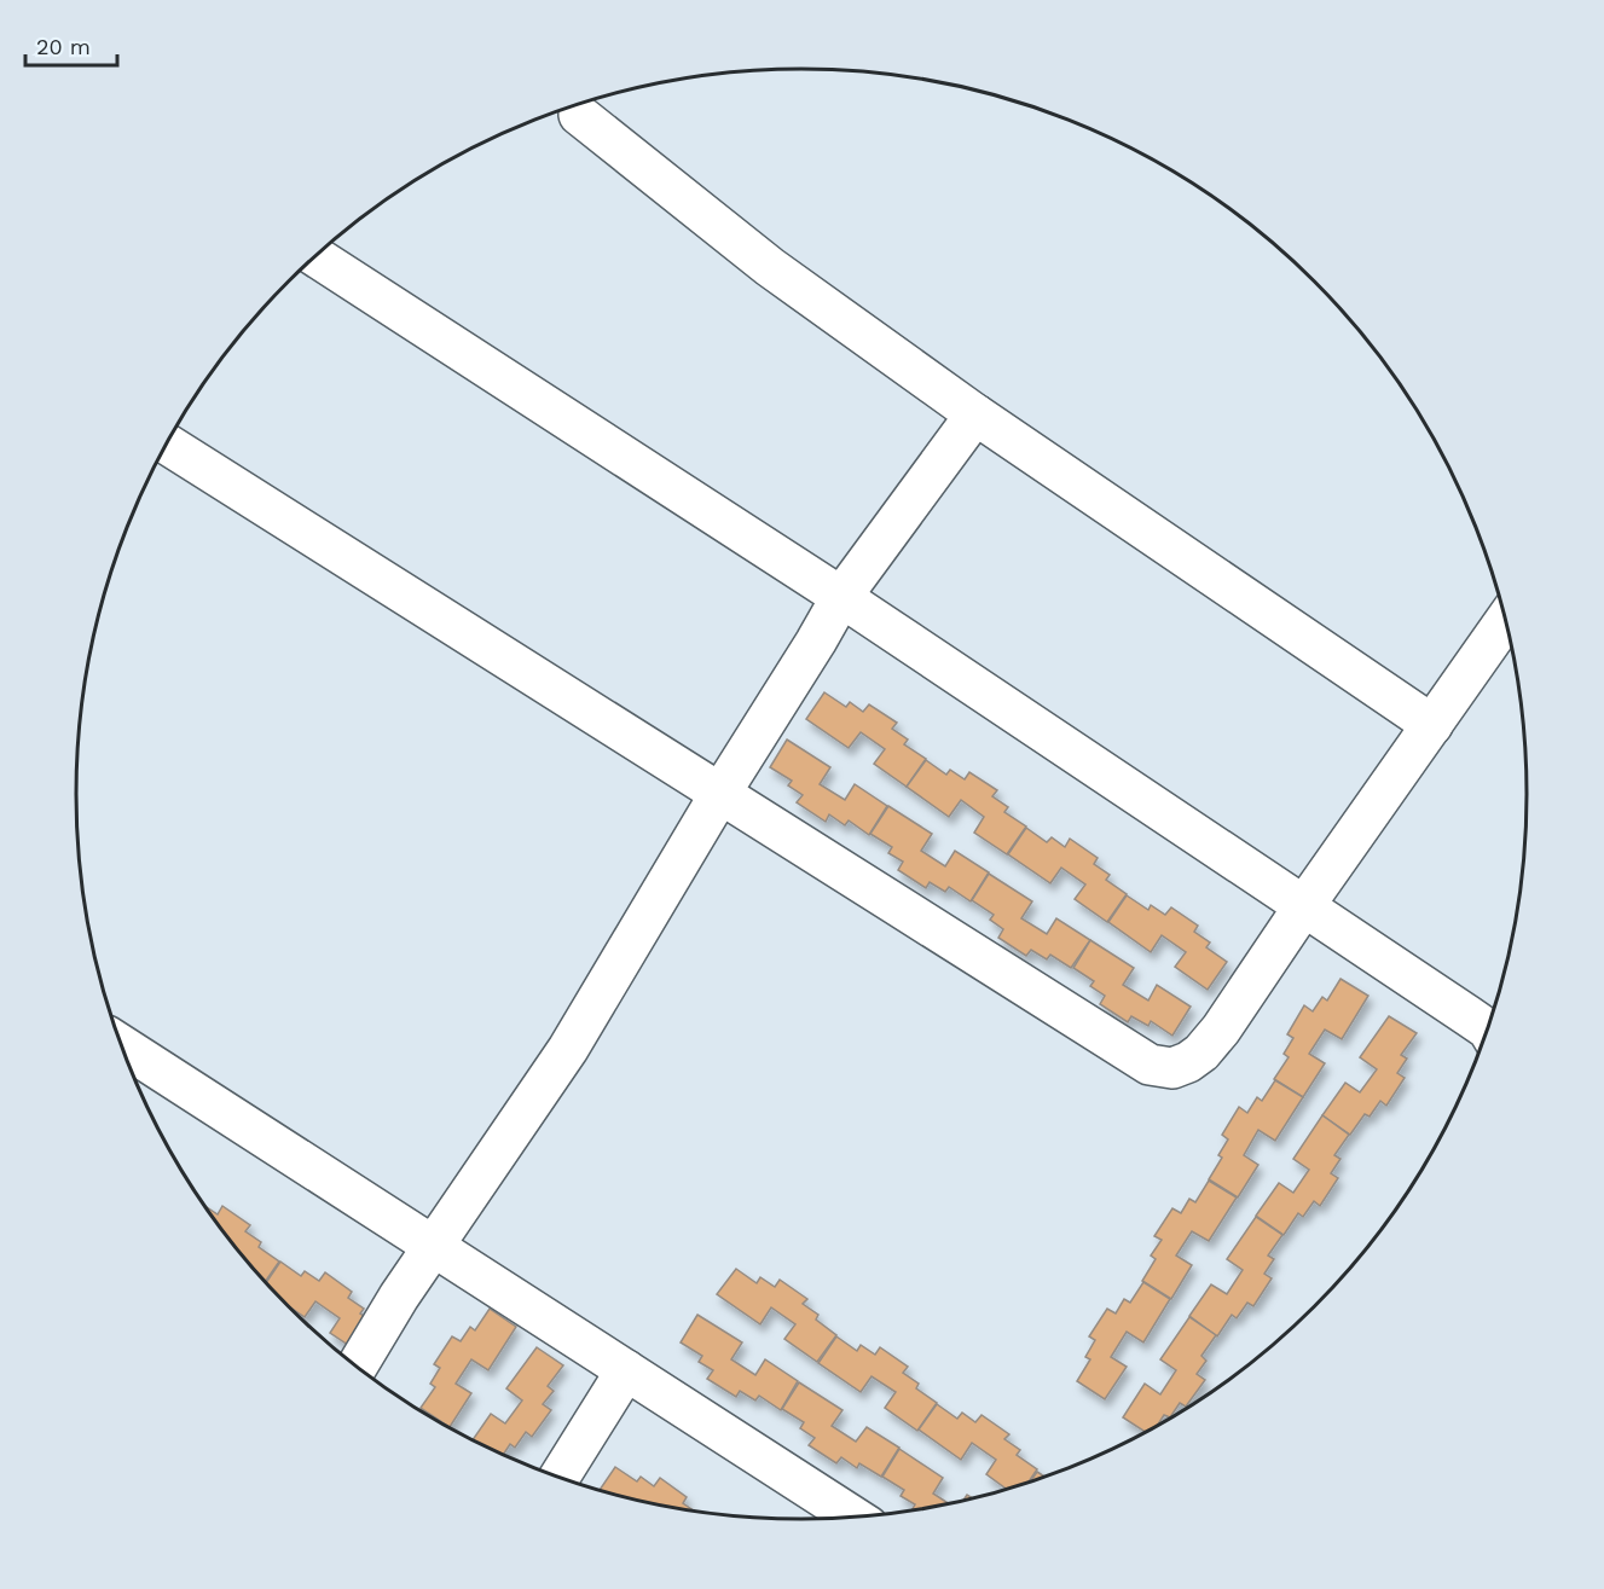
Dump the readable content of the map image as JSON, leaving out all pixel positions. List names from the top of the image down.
{
  "scale_bar": "20 m"
}
